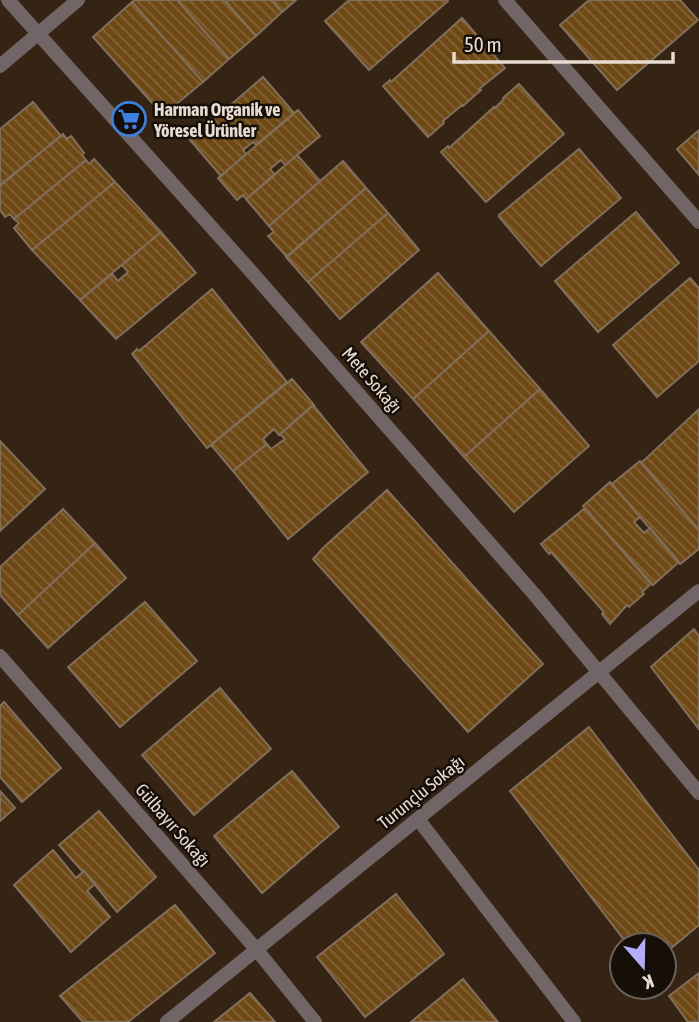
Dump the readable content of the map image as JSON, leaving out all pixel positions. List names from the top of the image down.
{
  "streets": {
    "street": ["Mete Sokağı", "Turunçlu Sokağı", "Gülbayır Sokağı"]
  },
  "crossings": [
    ["Mete Sokağı", "Turunçlu Sokağı"],
    ["Turunçlu Sokağı", "Gülbayır Sokağı"]
  ],
  "places": {
    "supermarket": ["Harman Organik ve Yöresel Ürünler"]
  },
  "scale_bar": "50 m",
  "north": "bottom"
}
